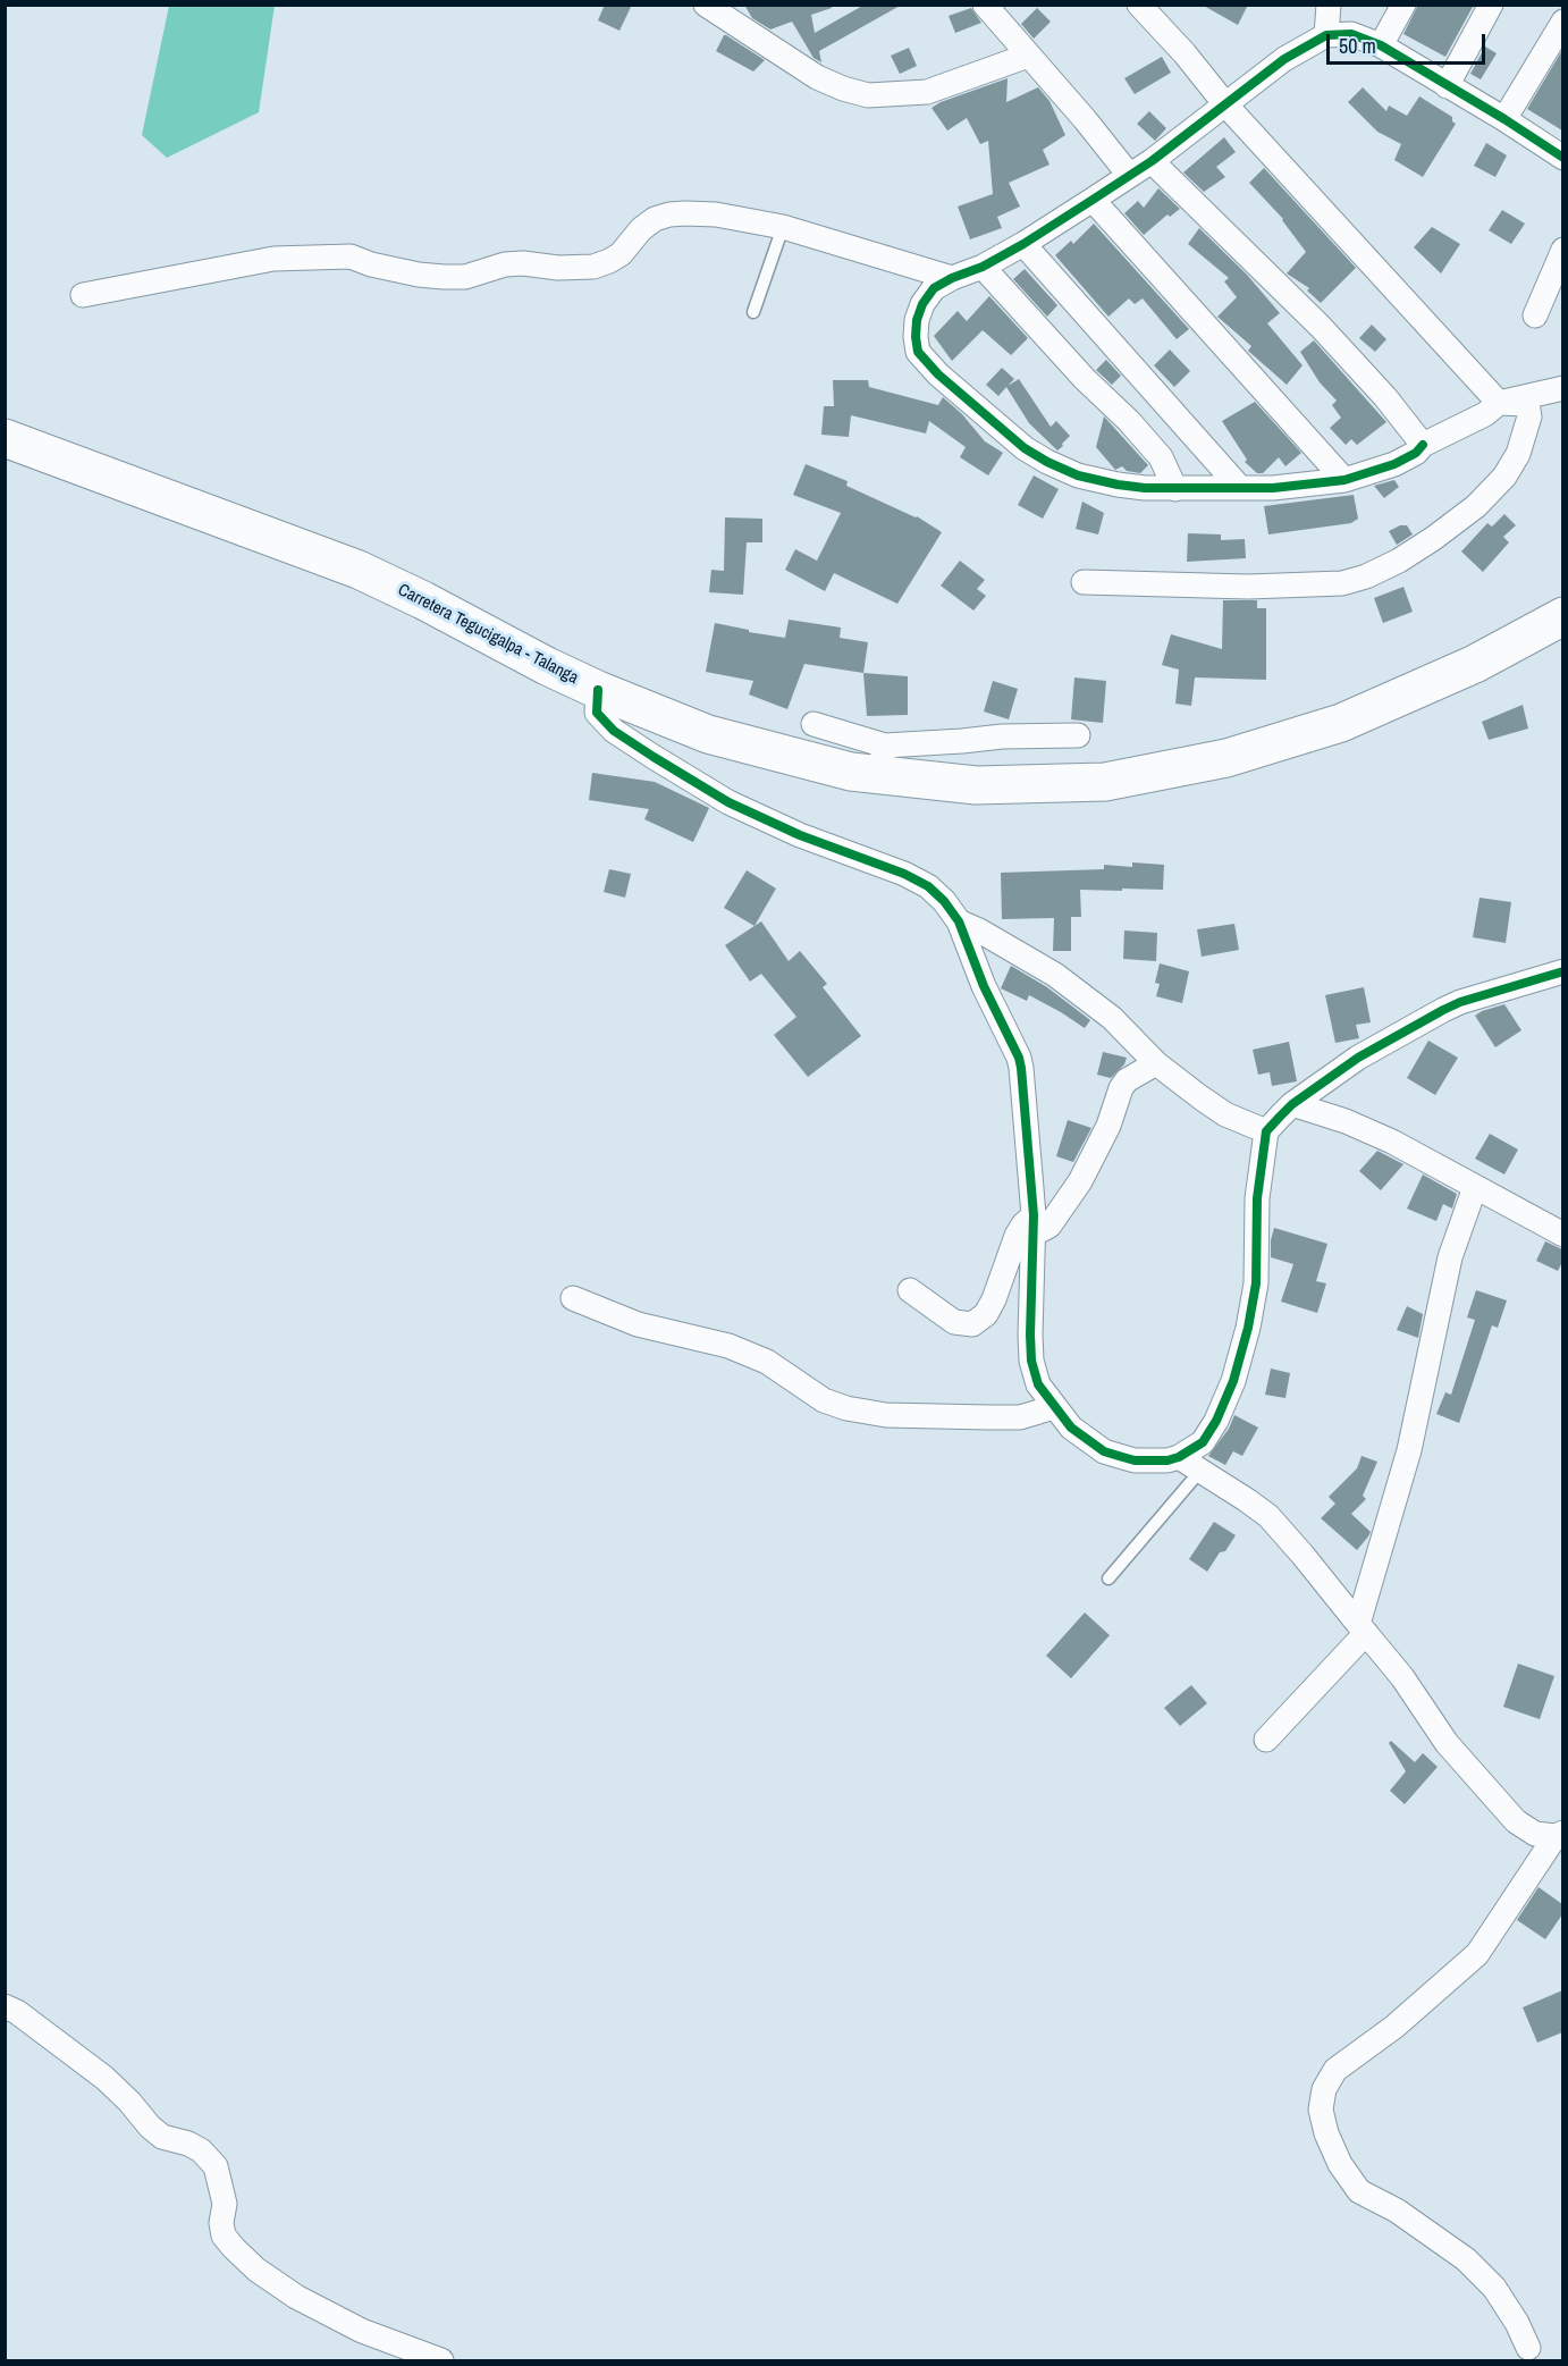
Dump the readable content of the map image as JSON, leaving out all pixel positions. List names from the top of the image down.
{
  "streets": {
    "main road": ["Carretera Tegucigalpa - Talanga"]
  },
  "scale_bar": "50 m"
}
